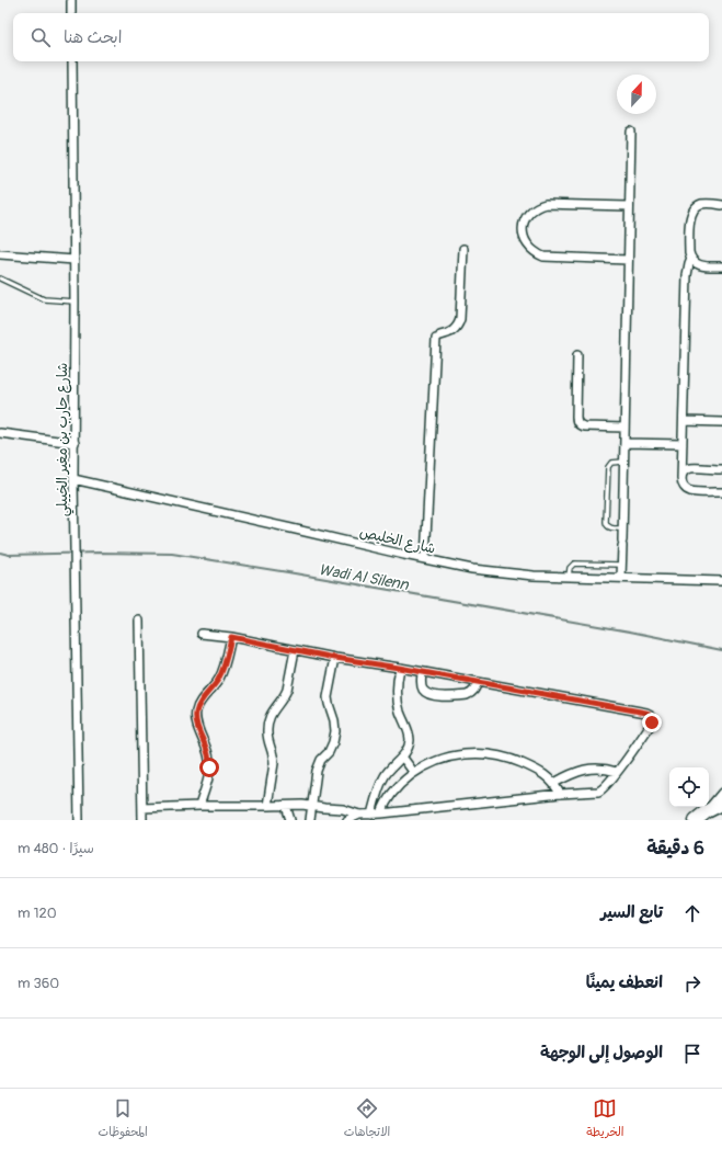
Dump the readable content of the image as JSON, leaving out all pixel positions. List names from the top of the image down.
{
  "streets": {
    "street": ["شارع حارب بن مغير الخييلي", "شارع الخليص"]
  },
  "crossings": [
    ["شارع حارب بن مغير الخييلي", "شارع الخليص"]
  ],
  "water": ["Wadi Al Silenn"],
  "north": "top",
  "page": {
    "search": "ابحث هنا",
    "heading": ["6 دقيقة", "سيرًا · 480 m"],
    "list": [
      ["تابع السير", "120 m"],
      ["انعطف يمينًا", "360 m"],
      "الوصول إلى الوجهة"
    ],
    "nav": ["الخريطة", "الاتجاهات", "المحفوظات"]
  }
}
